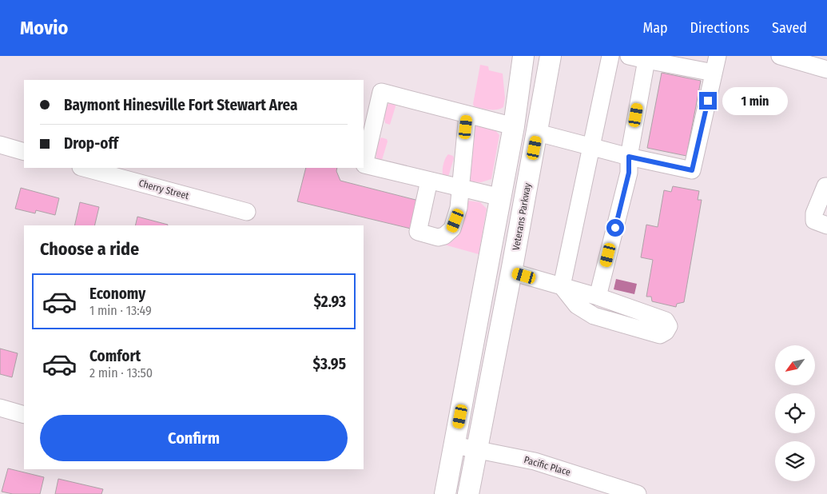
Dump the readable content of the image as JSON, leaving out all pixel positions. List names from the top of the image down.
{
  "streets": {
    "main road": ["Veterans Parkway"],
    "street": ["Cherry Street", "Pacific Place"]
  },
  "crossings": [
    ["Veterans Parkway", "Pacific Place"]
  ],
  "north": "bottom left",
  "page": {
    "header": "Movio",
    "nav": ["Map", "Directions", "Saved"],
    "banner": ["Baymont Hinesville Fort Stewart Area", "Drop-off"],
    "bubble": "1 min",
    "heading": "Choose a ride",
    "list": [
      {
        "name": "Economy",
        "note": "1 min · 13:49",
        "value": "$2.93"
      },
      {
        "name": "Comfort",
        "note": "2 min · 13:50",
        "value": "$3.95"
      }
    ],
    "buttons": "Confirm"
  }
}
